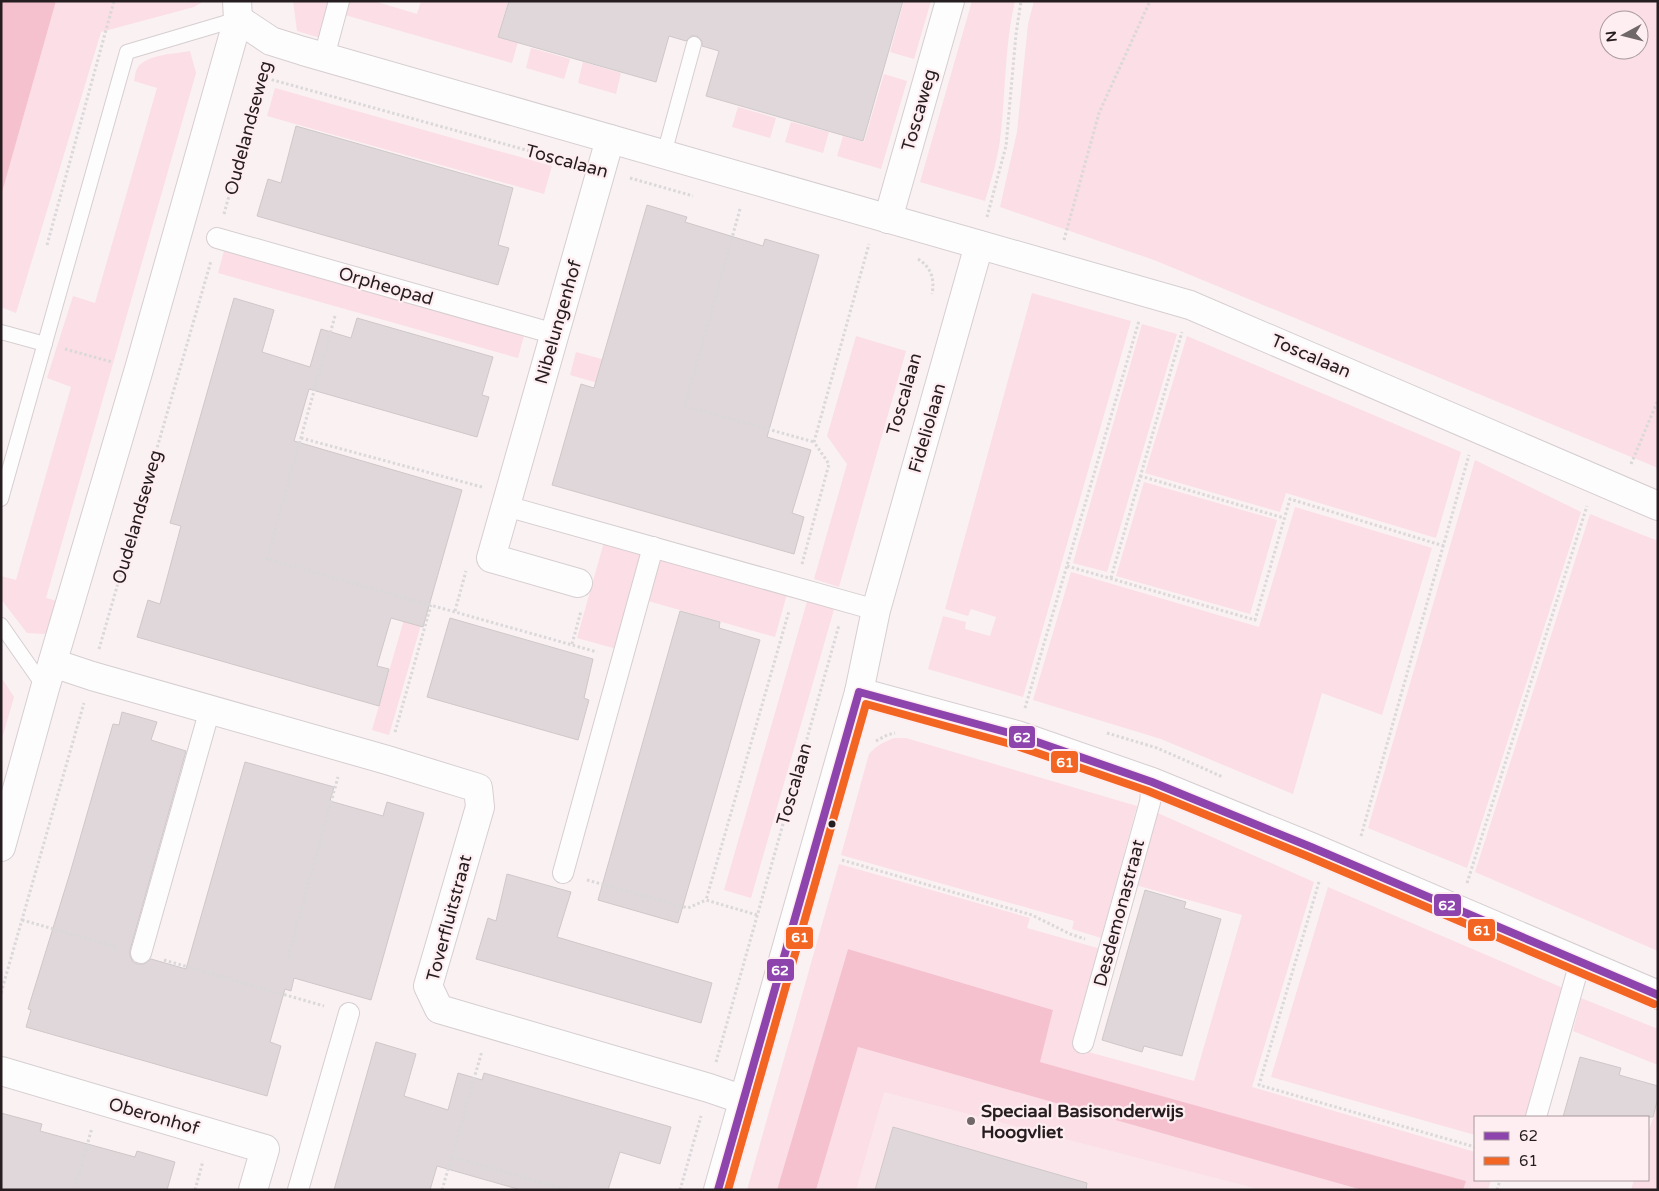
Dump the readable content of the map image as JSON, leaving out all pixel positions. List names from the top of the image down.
{
  "streets": {
    "street": [
      "Toscaweg",
      "Toscalaan",
      "Orpheopad",
      "Nibelungenhof",
      "Fideliolaan",
      "Desdemonastraat",
      "Toverfluitstraat",
      "Oberonhof"
    ],
    "path": ["Oudelandseweg"]
  },
  "crossings": [
    ["Toscaweg", "Toscalaan"],
    ["Oudelandseweg", "Toscalaan"],
    ["Oudelandseweg", "Orpheopad"],
    ["Oudelandseweg", "Toverfluitstraat"],
    ["Toscalaan", "Nibelungenhof"],
    ["Toscalaan", "Fideliolaan"],
    ["Toscalaan", "Toverfluitstraat"],
    ["Orpheopad", "Nibelungenhof"],
    ["Fideliolaan", "Toverfluitstraat"]
  ],
  "places": ["Speciaal Basisonderwijs Hoogvliet"],
  "lines": ["transit line 62", "transit line 61"],
  "legend": ["62", "61"],
  "north": "left"
}
